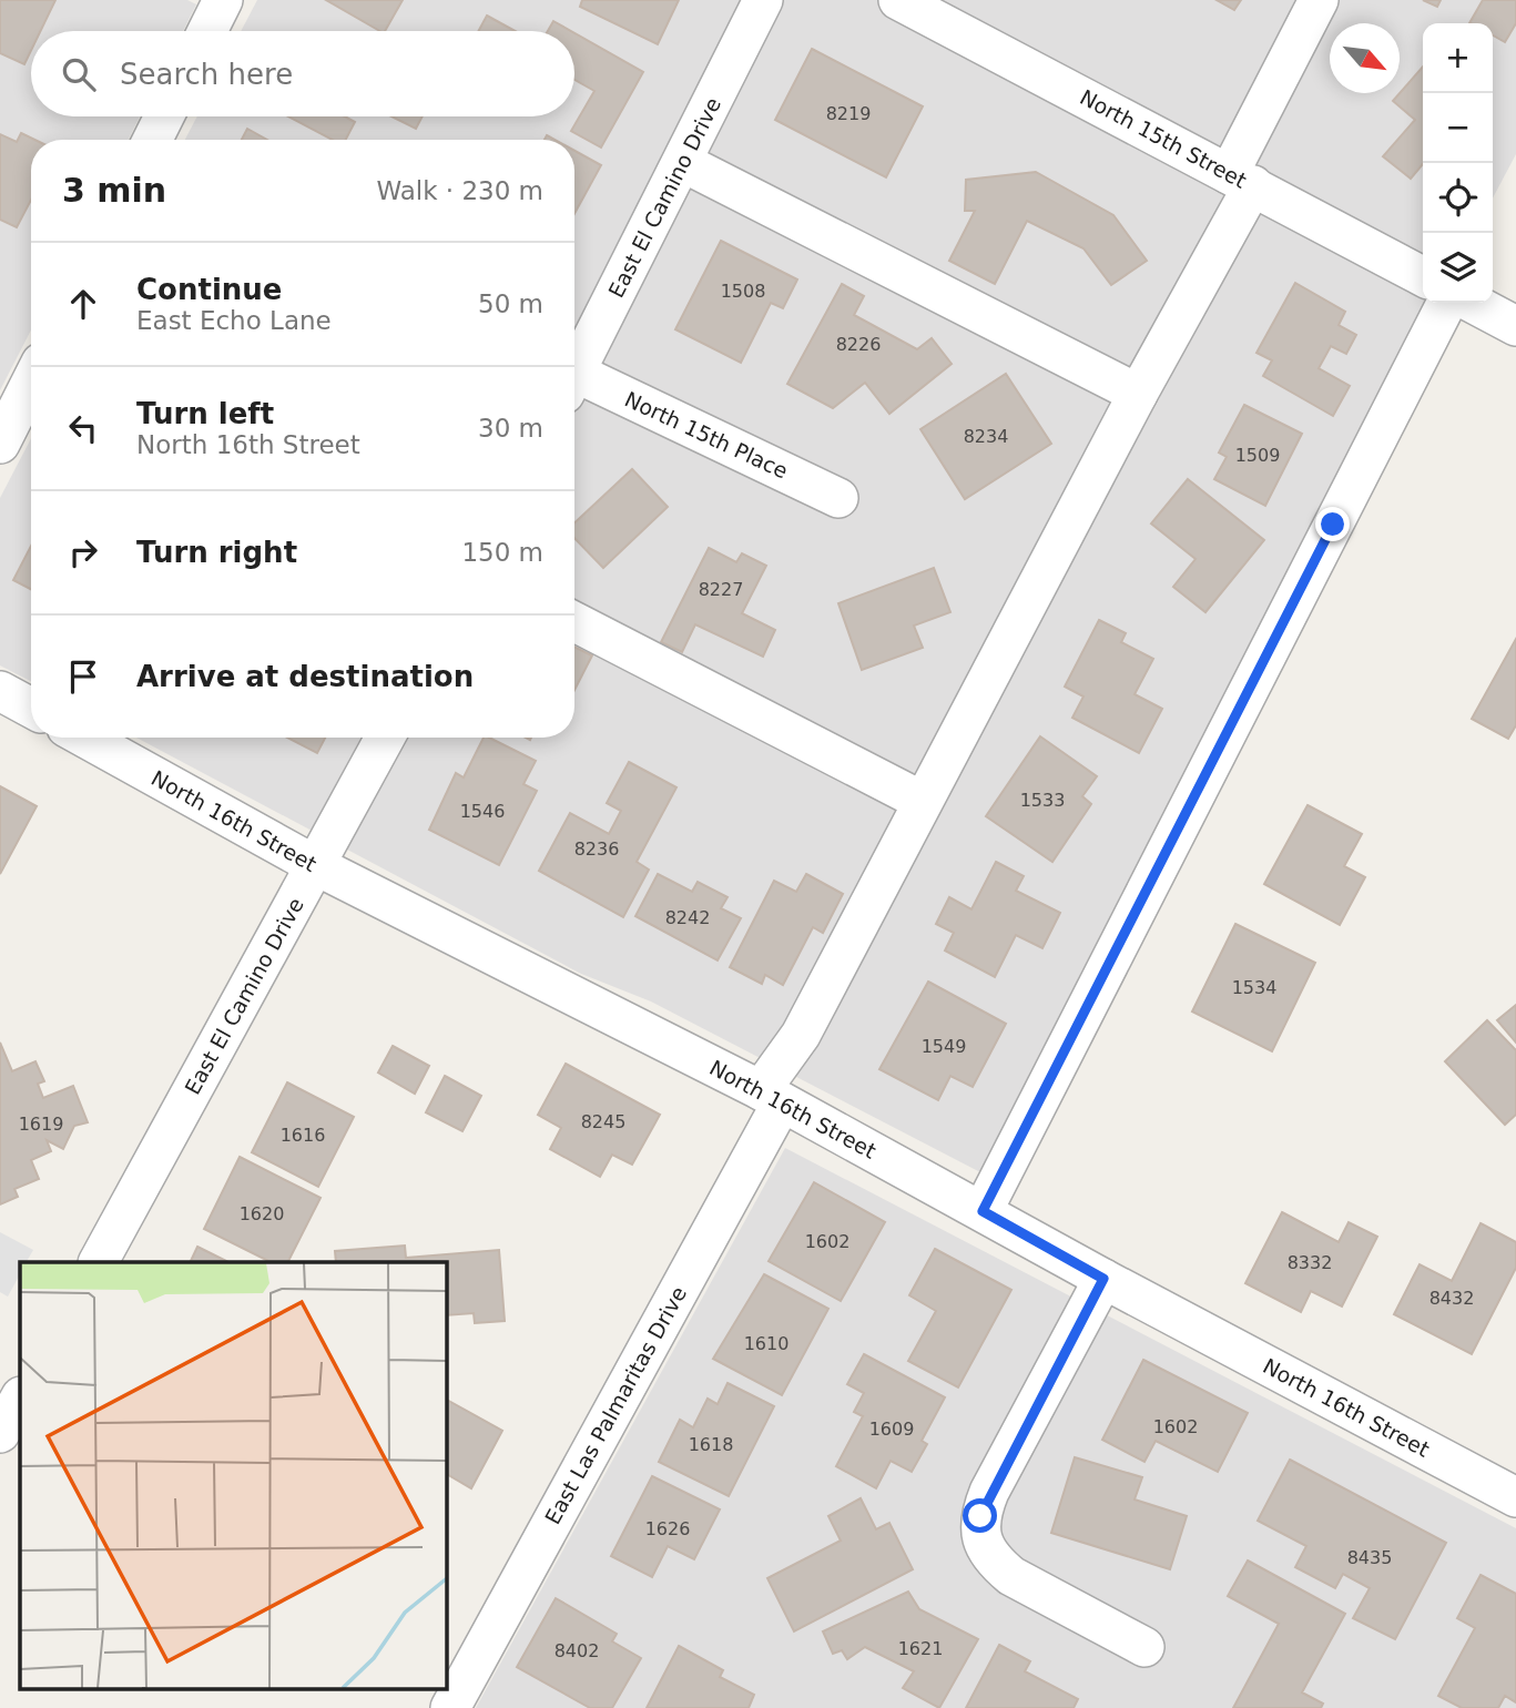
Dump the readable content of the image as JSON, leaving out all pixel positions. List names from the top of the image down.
{
  "streets": {
    "street": [
      "North 15th Street",
      "East El Camino Drive",
      "North 15th Place",
      "North 16th Street",
      "East Las Palmaritas Drive"
    ]
  },
  "crossings": [
    ["North 15th Street", "East Las Palmaritas Drive"],
    ["East El Camino Drive", "North 16th Street"],
    ["North 16th Street", "East Las Palmaritas Drive"]
  ],
  "house_numbers": [
    "8219",
    "1508",
    "8226",
    "8234",
    "1509",
    "8227",
    "1533",
    "1546",
    "8236",
    "8242",
    "1534",
    "1549",
    "8245",
    "1619",
    "1616",
    "1620",
    "1602",
    "8332",
    "8432",
    "1610",
    "1602",
    "1609",
    "1618",
    "1626",
    "8435",
    "1621",
    "8402"
  ],
  "north": "bottom right",
  "page": {
    "map_buttons": ["+", "−"],
    "search": "Search here",
    "heading": ["3 min", "Walk · 230 m"],
    "list": [
      ["Continue", "East Echo Lane", "50 m"],
      ["Turn left", "North 16th Street", "30 m"],
      ["Turn right", "150 m"],
      "Arrive at destination"
    ]
  }
}
